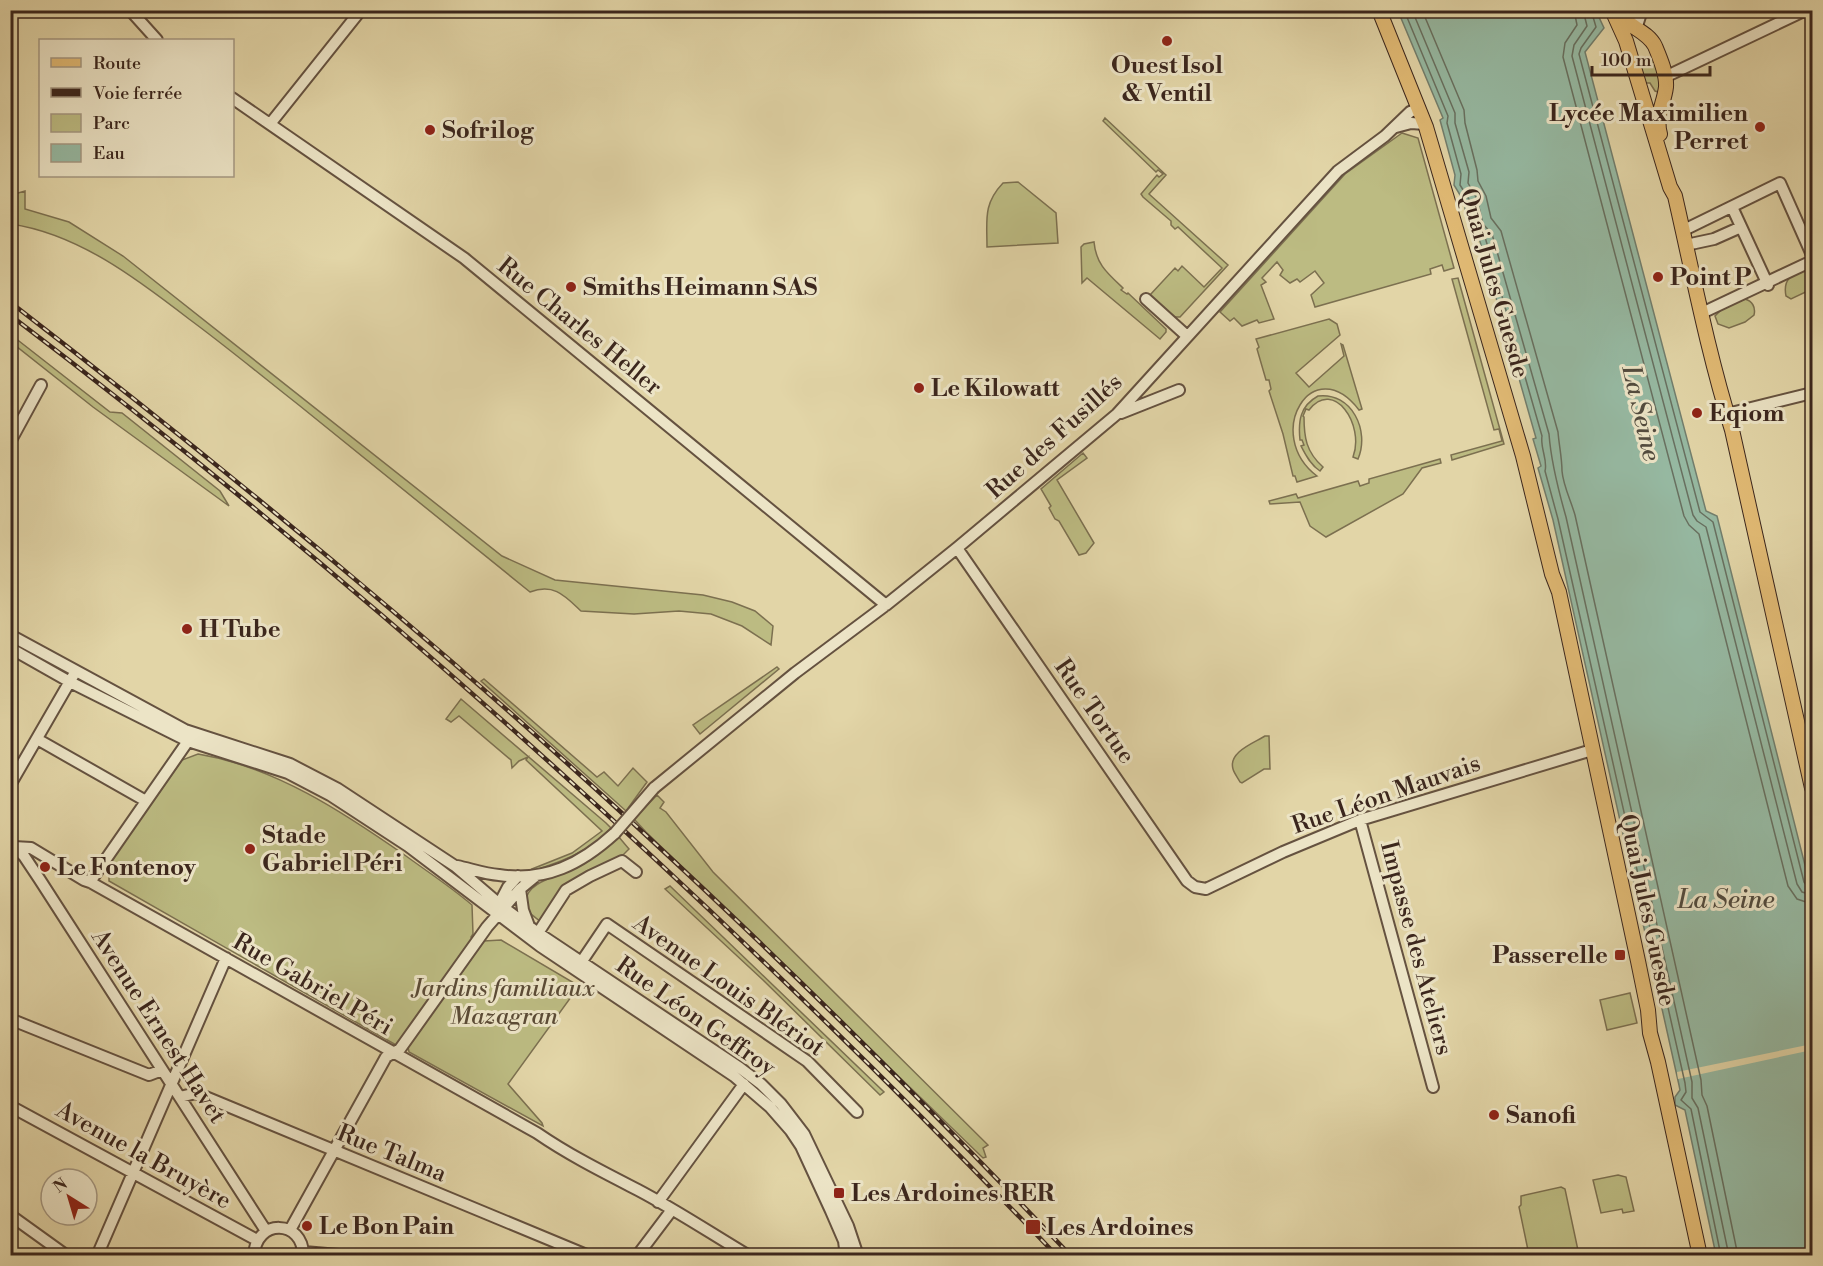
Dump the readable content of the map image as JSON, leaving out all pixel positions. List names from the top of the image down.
{
  "streets": {
    "main road": ["Quai Jules Guesde"],
    "street": [
      "Rue Charles Heller",
      "Rue des Fusillés",
      "Rue Tortue",
      "Rue Léon Mauvais",
      "Impasse des Ateliers",
      "Rue Gabriel Péri",
      "Avenue Louis Blériot",
      "Rue Léon Geffroy",
      "Avenue Ernest Havet",
      "Rue Talma",
      "Avenue la Bruyère"
    ]
  },
  "crossings": [
    ["Quai Jules Guesde", "Rue des Fusillés"],
    ["Quai Jules Guesde", "Rue Léon Mauvais"],
    ["Rue Charles Heller", "Rue des Fusillés"],
    ["Rue des Fusillés", "Rue Tortue"],
    ["Rue Tortue", "Rue Léon Mauvais"],
    ["Rue Léon Mauvais", "Impasse des Ateliers"],
    ["Rue Gabriel Péri", "Avenue Ernest Havet"],
    ["Avenue Louis Blériot", "Rue Léon Geffroy"],
    ["Avenue Ernest Havet", "Rue Talma"]
  ],
  "water": ["La Seine"],
  "parks": ["Jardins familiaux Mazagran"],
  "places": {
    "other": [
      "Ouest Isol & Ventil",
      "Lycée Maximilien Perret",
      "Sofrilog",
      "Point P",
      "Smiths Heimann SAS",
      "Le Kilowatt",
      "Eqiom",
      "H Tube",
      "Stade Gabriel Péri",
      "Le Fontenoy",
      "Sanofi",
      "Le Bon Pain"
    ],
    "transit": ["Passerelle", "Les Ardoines RER", "Les Ardoines"]
  },
  "legend": [
    "Route",
    "Voie ferrée",
    "Parc",
    "Eau"
  ],
  "scale_bar": "100 m",
  "north": "top left"
}
